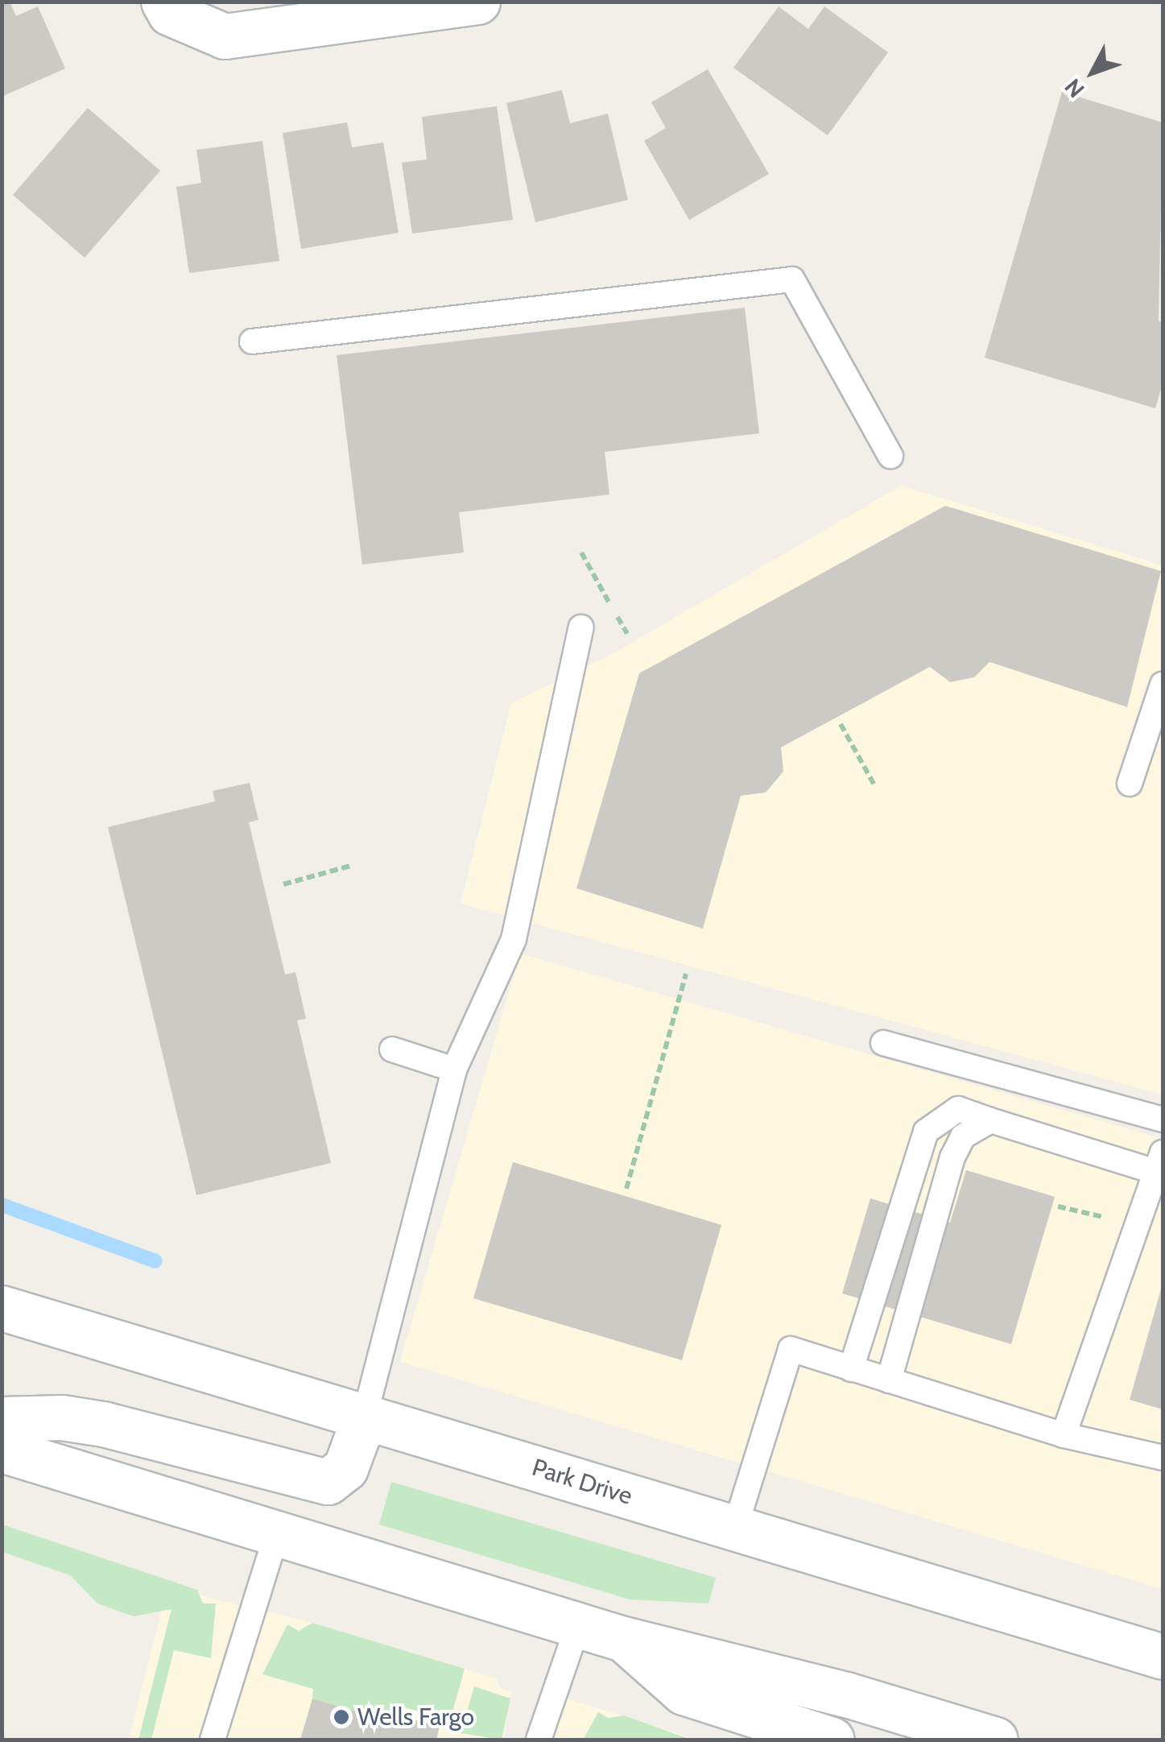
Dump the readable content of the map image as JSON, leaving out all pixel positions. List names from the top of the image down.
{
  "streets": {
    "main road": ["Park Drive"]
  },
  "places": ["Wells Fargo"],
  "north": "bottom left"
}
